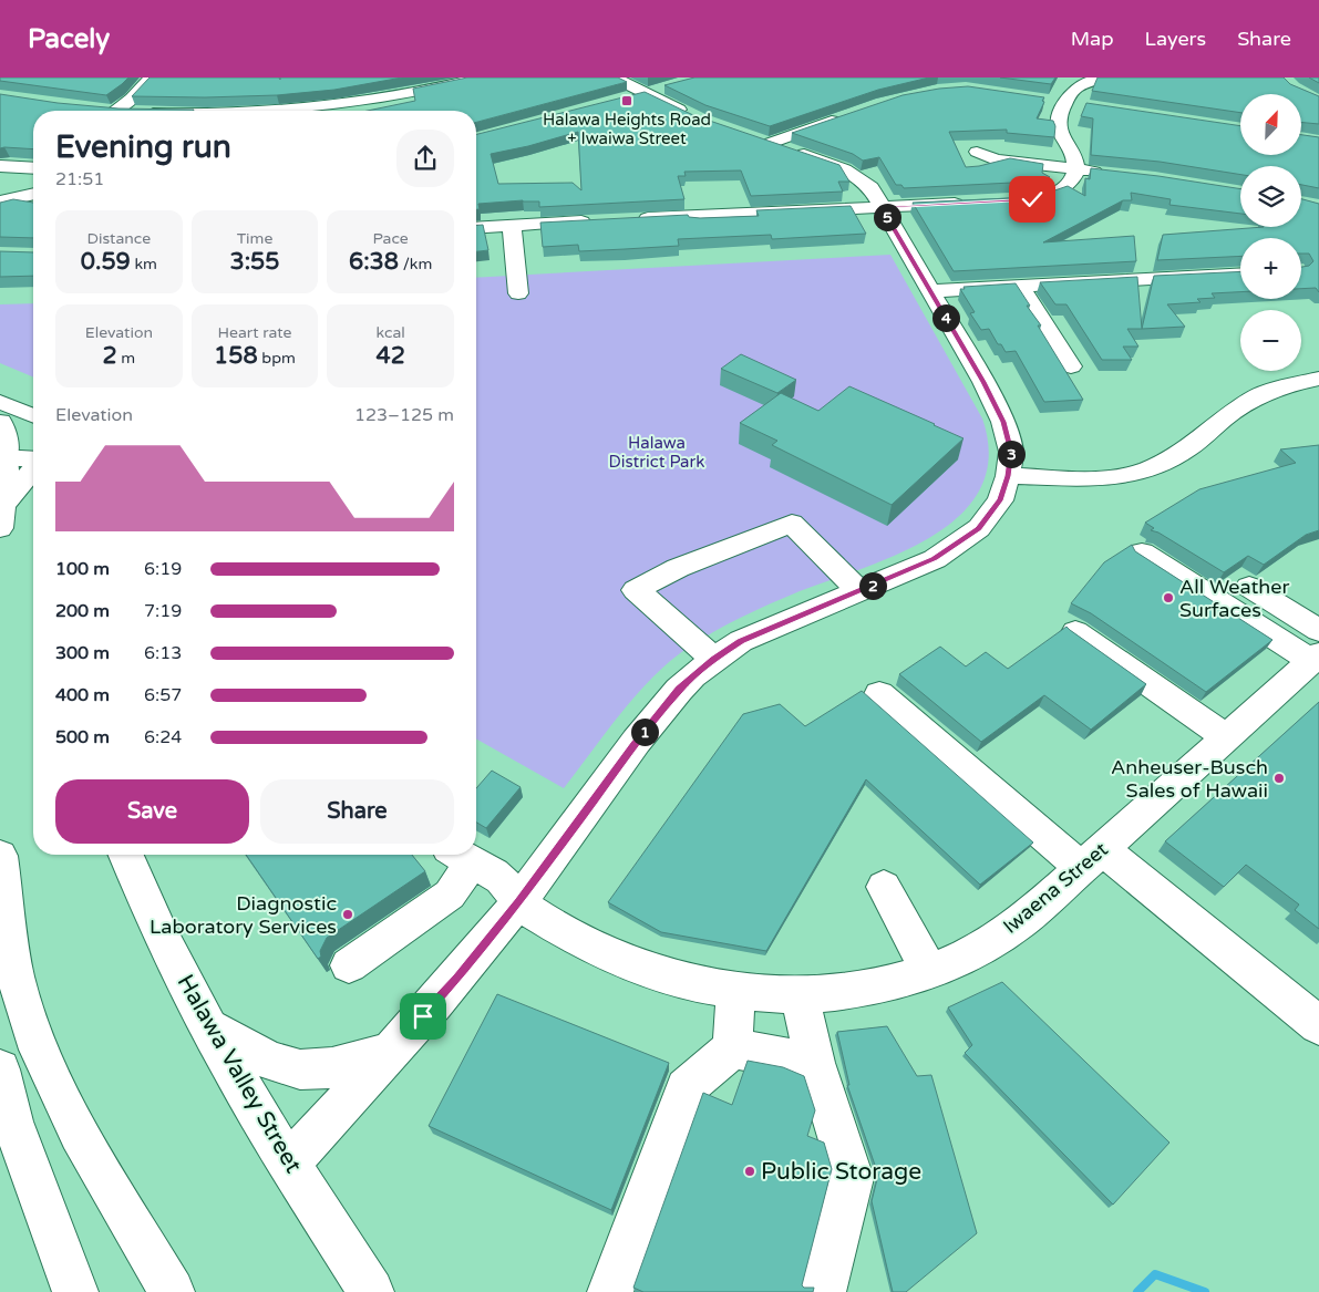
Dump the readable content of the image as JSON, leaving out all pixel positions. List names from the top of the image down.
{
  "streets": {
    "main road": ["Iwaena Street", "Halawa Valley Street"]
  },
  "parks": ["Halawa District Park"],
  "places": {
    "transit": ["Halawa Heights Road + Iwaiwa Street"],
    "other": [
      "All Weather Surfaces",
      "Anheuser-Busch Sales of Hawaii",
      "Diagnostic Laboratory Services",
      "Public Storage"
    ]
  },
  "north": "top right",
  "page": {
    "header": "Pacely",
    "nav": ["Map", "Layers", "Share"],
    "map_buttons": ["+", "−"],
    "heading": ["Evening run", "21:51"],
    "pins": [
      "5",
      "4",
      "3",
      "2",
      "1"
    ],
    "stats": [
      ["Distance", "0.59 km"],
      ["Time", "3:55"],
      ["Pace", "6:38 /km"],
      ["Elevation", "2 m"],
      ["Heart rate", "158 bpm"],
      ["kcal", "42"]
    ],
    "chart": ["Elevation", "123–125 m"],
    "list": [
      {
        "name": "100 m",
        "note": "6:19"
      },
      {
        "name": "200 m",
        "note": "7:19"
      },
      {
        "name": "300 m",
        "note": "6:13"
      },
      {
        "name": "400 m",
        "note": "6:57"
      },
      {
        "name": "500 m",
        "note": "6:24"
      }
    ],
    "buttons": ["Save", "Share"]
  }
}
